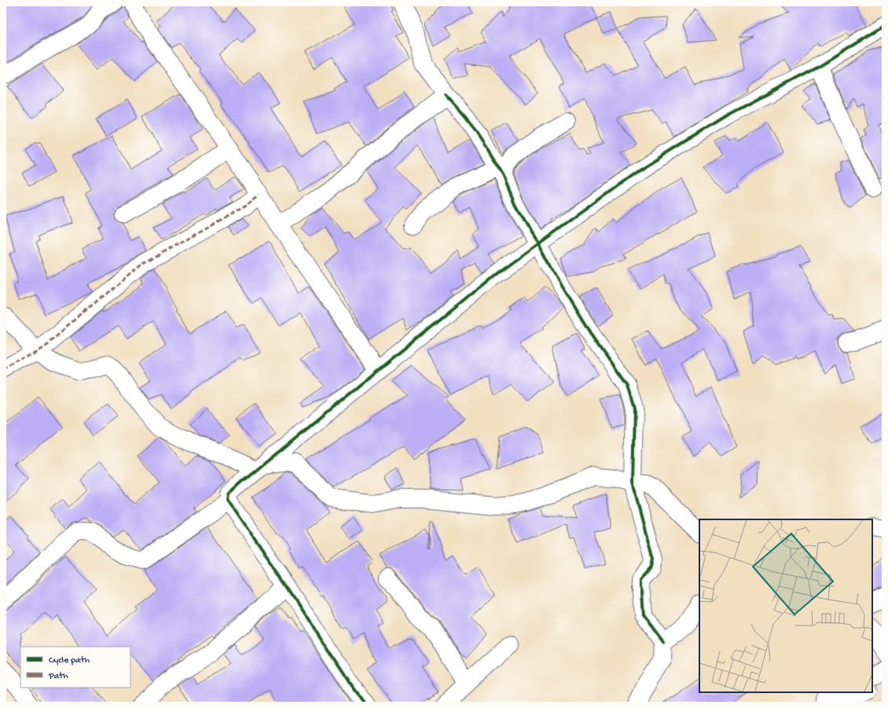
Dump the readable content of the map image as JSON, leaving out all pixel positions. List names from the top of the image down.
{
  "legend": ["Cycle path", "Path"]
}
